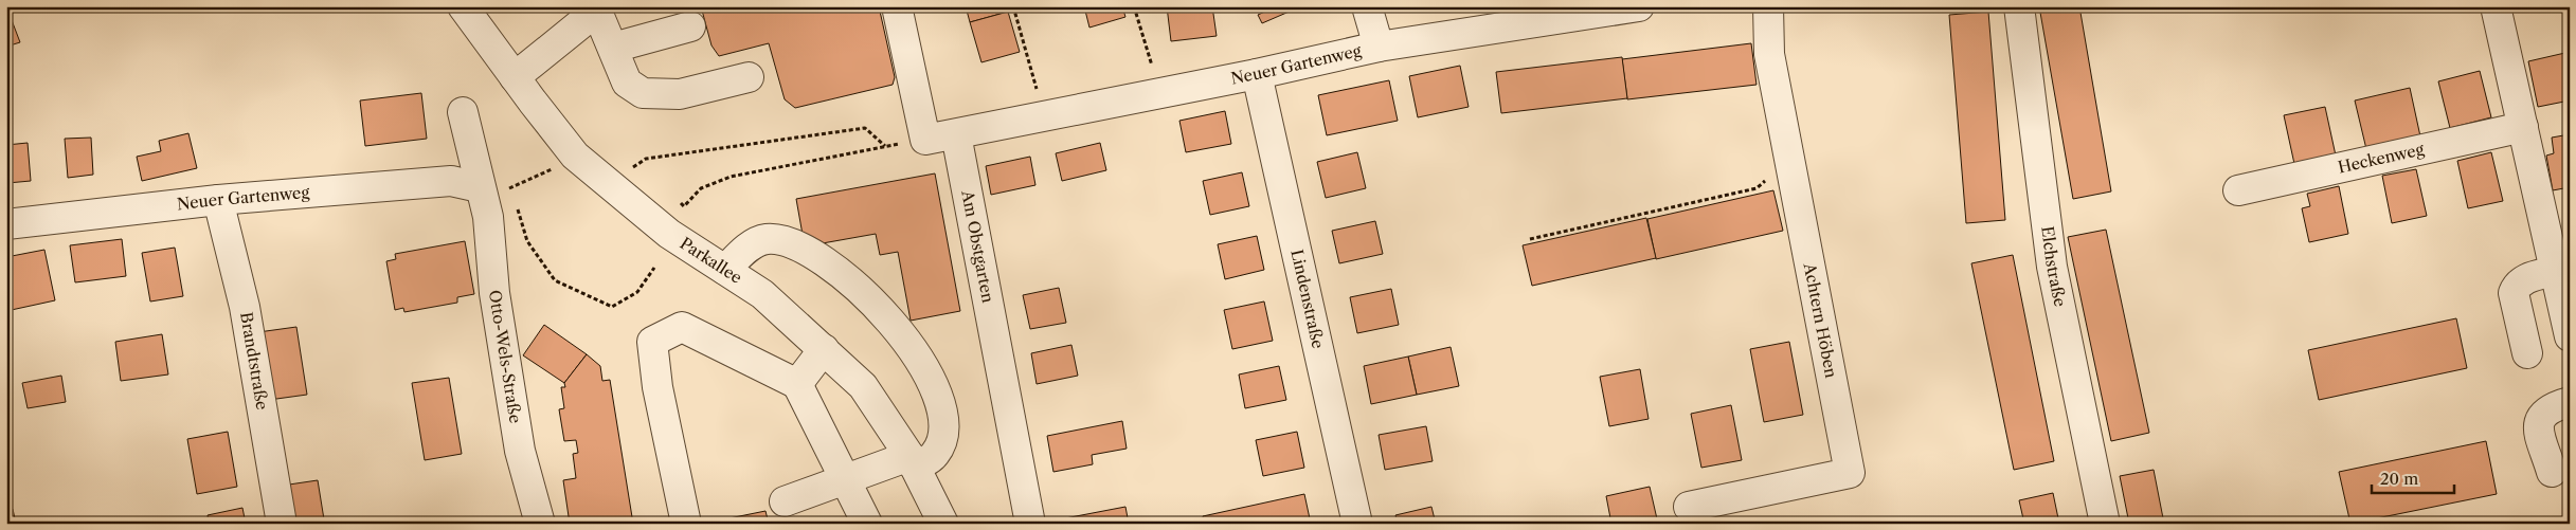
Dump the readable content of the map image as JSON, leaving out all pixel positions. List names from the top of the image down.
{
  "streets": {
    "street": [
      "Neuer Gartenweg",
      "Heckenweg",
      "Am Obstgarten",
      "Parkallee",
      "Elchstraße",
      "Lindenstraße",
      "Achtern Höben",
      "Otto-Wels-Straße",
      "Brandtstraße"
    ]
  },
  "crossings": [
    ["Neuer Gartenweg", "Am Obstgarten"],
    ["Neuer Gartenweg", "Lindenstraße"],
    ["Neuer Gartenweg", "Otto-Wels-Straße"],
    ["Neuer Gartenweg", "Brandtstraße"]
  ],
  "scale_bar": "20 m"
}
